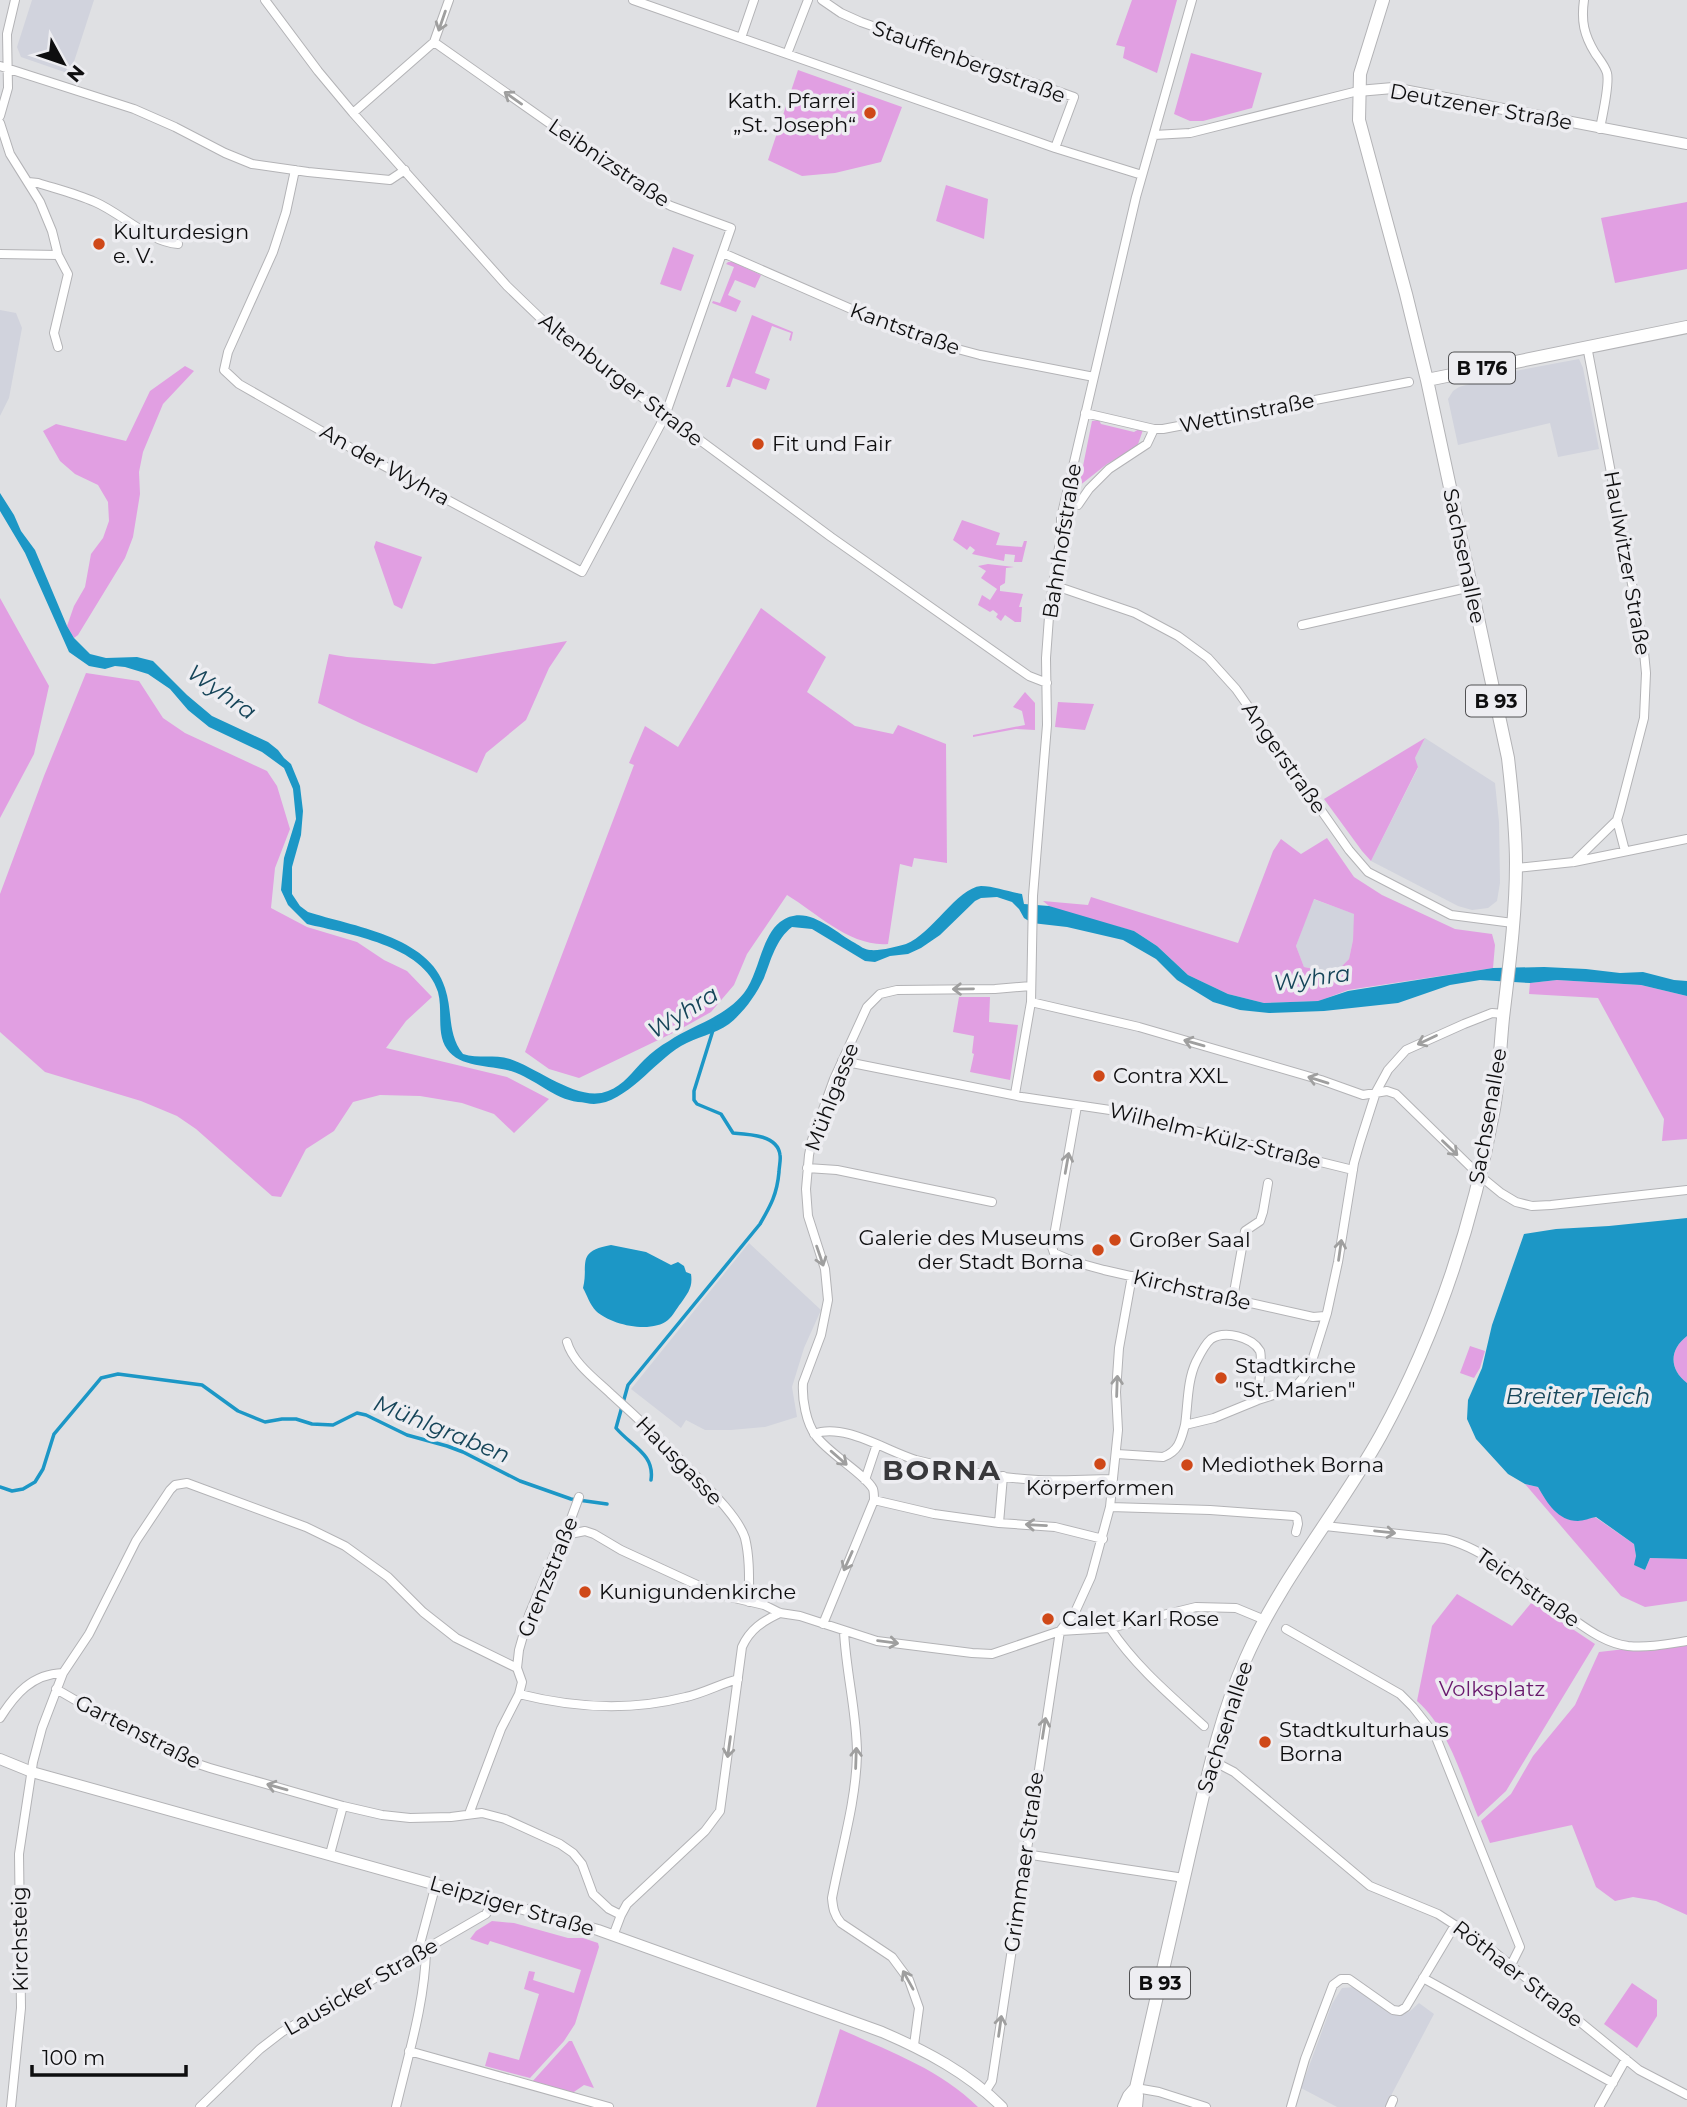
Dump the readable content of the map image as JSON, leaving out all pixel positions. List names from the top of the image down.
{
  "streets": {
    "main road": ["B 176", "Sachsenallee", "B 93"],
    "street": [
      "Stauffenbergstraße",
      "Deutzener Straße",
      "Leibnizstraße",
      "Kantstraße",
      "Altenburger Straße",
      "Wettinstraße",
      "An der Wyhra",
      "Bahnhofstraße",
      "Haulwitzer Straße",
      "Angerstraße",
      "Mühlgasse",
      "Wilhelm-Külz-Straße",
      "Kirchstraße",
      "Hausgasse",
      "Grenzstraße",
      "Teichstraße",
      "Gartenstraße",
      "Grimmaer Straße",
      "Leipziger Straße",
      "Kirchsteig",
      "Röthaer Straße",
      "Lausicker Straße"
    ]
  },
  "crossings": [
    ["Deutzener Straße", "Bahnhofstraße"],
    ["Deutzener Straße", "Sachsenallee"],
    ["Deutzener Straße", "B 93"],
    ["Leibnizstraße", "Kantstraße"],
    ["Leibnizstraße", "Altenburger Straße"],
    ["Leibnizstraße", "An der Wyhra"],
    ["Kantstraße", "Bahnhofstraße"],
    ["B 176", "Sachsenallee"],
    ["B 176", "Haulwitzer Straße"],
    ["Altenburger Straße", "An der Wyhra"],
    ["Altenburger Straße", "Bahnhofstraße"],
    ["Wettinstraße", "Bahnhofstraße"],
    ["Bahnhofstraße", "Angerstraße"],
    ["Bahnhofstraße", "Mühlgasse"],
    ["Bahnhofstraße", "Wilhelm-Külz-Straße"],
    ["Sachsenallee", "B 93"],
    ["Sachsenallee", "Angerstraße"],
    ["Sachsenallee", "Teichstraße"],
    ["Sachsenallee", "Röthaer Straße"],
    ["Mühlgasse", "Wilhelm-Külz-Straße"],
    ["Wilhelm-Külz-Straße", "Kirchstraße"],
    ["Grenzstraße", "Kirchsteig"],
    ["Gartenstraße", "Kirchsteig"],
    ["Grimmaer Straße", "Leipziger Straße"],
    ["Leipziger Straße", "Kirchsteig"],
    ["Leipziger Straße", "Lausicker Straße"]
  ],
  "one_way": [
    "Leibnizstraße",
    "Teichstraße",
    "Gartenstraße",
    "Grimmaer Straße"
  ],
  "districts": ["BORNA"],
  "water": ["Wyhra", "Breiter Teich", "Mühlgraben"],
  "parks": ["Volksplatz"],
  "places": [
    "Kath. Pfarrei „St. Joseph“",
    "Kulturdesign e. V.",
    "Fit und Fair",
    "Contra XXL",
    "Großer Saal",
    "Galerie des Museums der Stadt Borna",
    "Stadtkirche \"St. Marien\"",
    "Körperformen",
    "Mediothek Borna",
    "Kunigundenkirche",
    "Calet Karl Rose",
    "Stadtkulturhaus Borna"
  ],
  "scale_bar": "100 m",
  "north": "bottom right"
}
